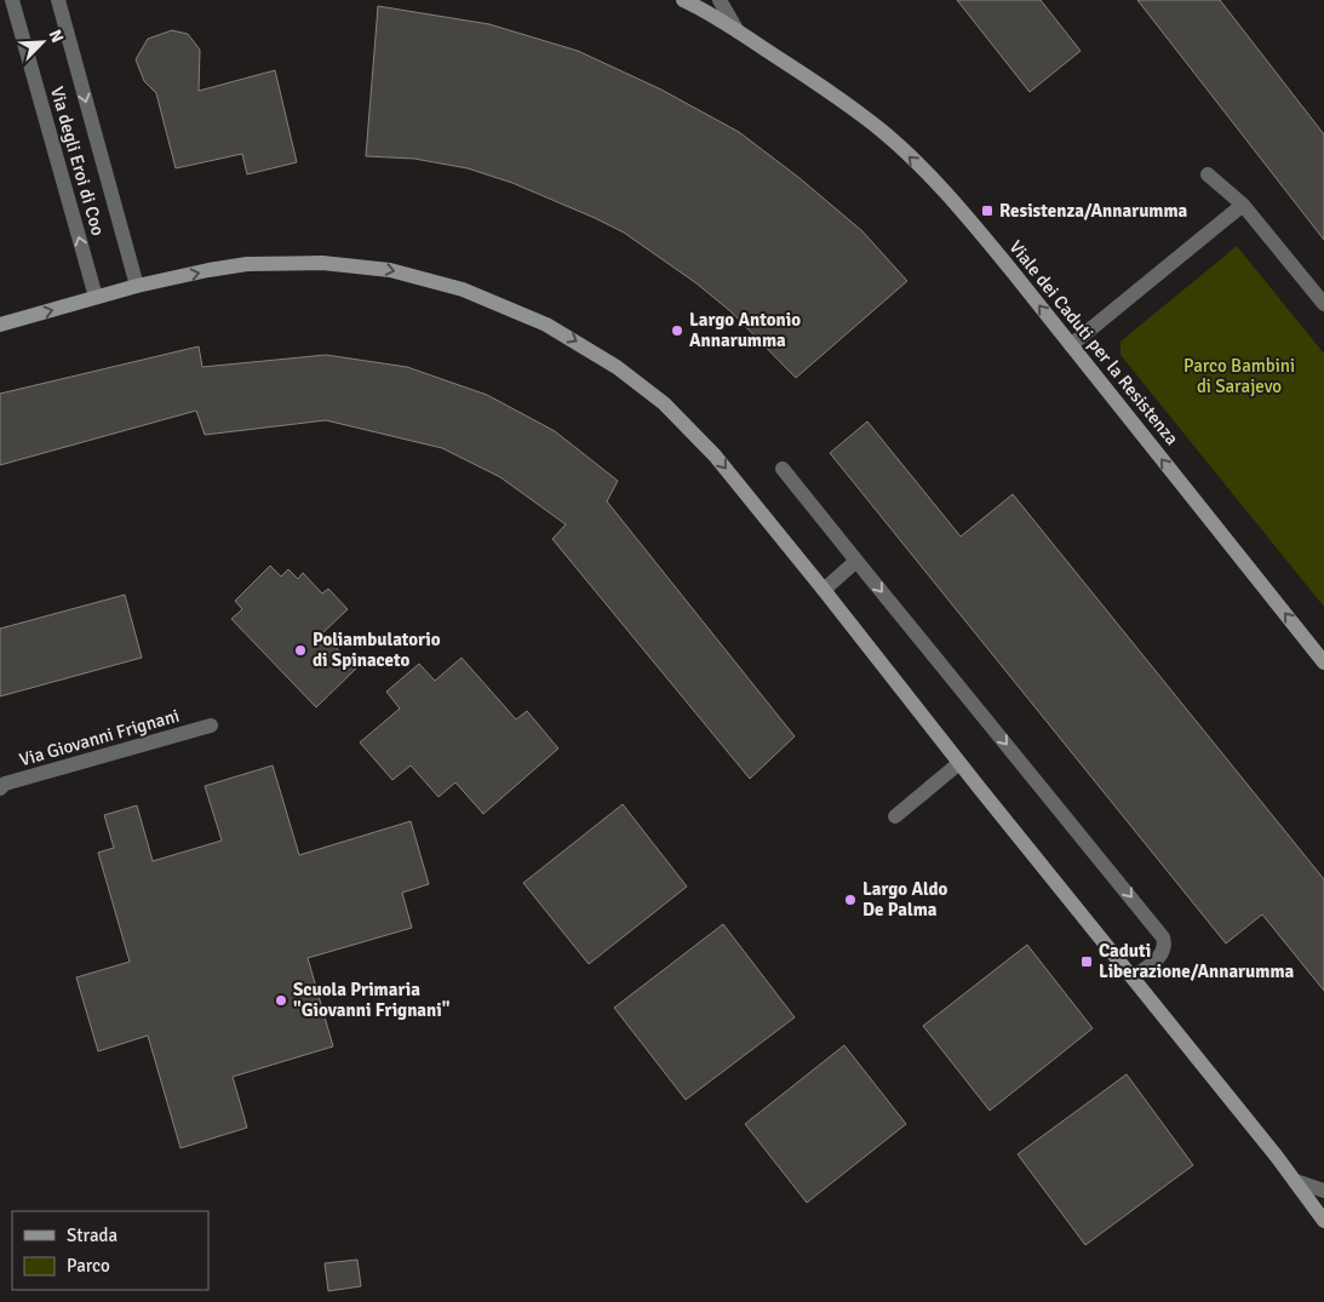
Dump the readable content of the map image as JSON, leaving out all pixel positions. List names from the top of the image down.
{
  "streets": {
    "street": ["Via degli Eroi di Coo", "Viale dei Caduti per la Resistenza", "Via Giovanni Frignani"]
  },
  "one_way": ["Viale dei Caduti per la Resistenza"],
  "parks": ["Parco Bambini di Sarajevo"],
  "places": {
    "transit": ["Resistenza/Annarumma", "Caduti Liberazione/Annarumma"],
    "other": [
      "Largo Antonio Annarumma",
      "Poliambulatorio di Spinaceto",
      "Largo Aldo De Palma",
      "Scuola Primaria \"Giovanni Frignani\""
    ]
  },
  "legend": ["Strada", "Parco"],
  "north": "top right"
}
